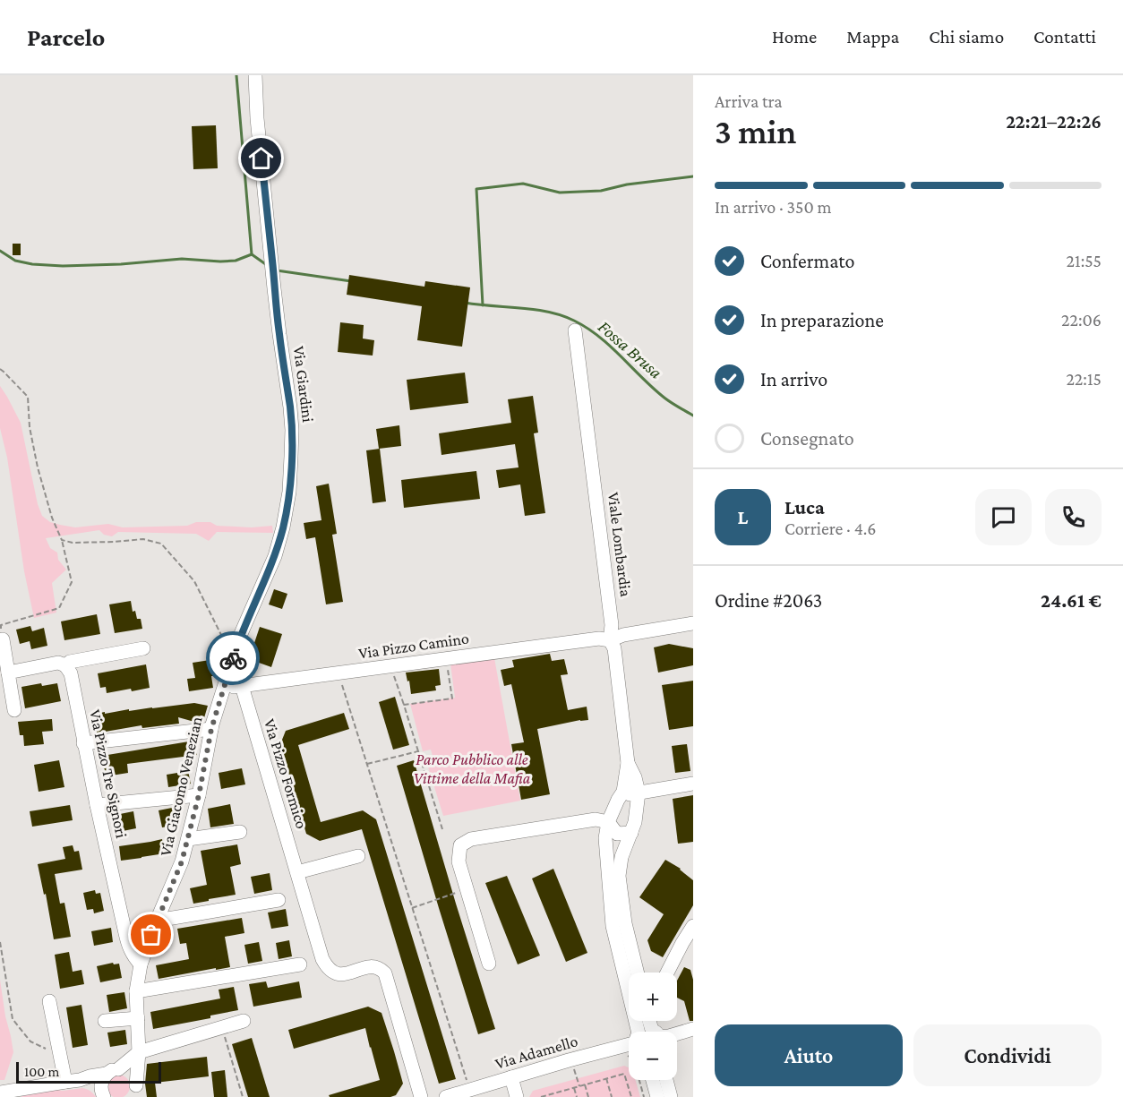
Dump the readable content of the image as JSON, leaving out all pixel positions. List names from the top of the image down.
{
  "streets": {
    "street": [
      "Via Giardini",
      "Viale Lombardia",
      "Via Pizzo Camino",
      "Via Pizzo Tre Signori",
      "Via Pizzo Formico",
      "Via Giacomo Venezian",
      "Via Adamello"
    ]
  },
  "crossings": [
    ["Via Giardini", "Via Pizzo Camino"],
    ["Via Giardini", "Via Giacomo Venezian"],
    ["Viale Lombardia", "Via Pizzo Camino"],
    ["Via Pizzo Camino", "Via Pizzo Formico"],
    ["Via Pizzo Camino", "Via Giacomo Venezian"],
    ["Via Pizzo Tre Signori", "Via Giacomo Venezian"]
  ],
  "water": ["Fossa Brusa"],
  "parks": ["Parco Pubblico alle Vittime della Mafia"],
  "scale_bar": "100 m",
  "page": {
    "header": "Parcelo",
    "nav": [
      "Home",
      "Mappa",
      "Chi siamo",
      "Contatti"
    ],
    "heading": ["3 min", "Arriva tra", "22:21–22:26"],
    "panel": [
      "Luca",
      "Corriere · 4.6",
      "Ordine #2063",
      "24.61 €"
    ],
    "bar": "In arrivo · 350 m",
    "list": [
      ["Confermato", "21:55"],
      ["In preparazione", "22:06"],
      ["In arrivo", "22:15"],
      "Consegnato"
    ],
    "round": "L",
    "map_buttons": ["+", "−"],
    "buttons": ["Aiuto", "Condividi"],
    "scale": "100 m"
  }
}
